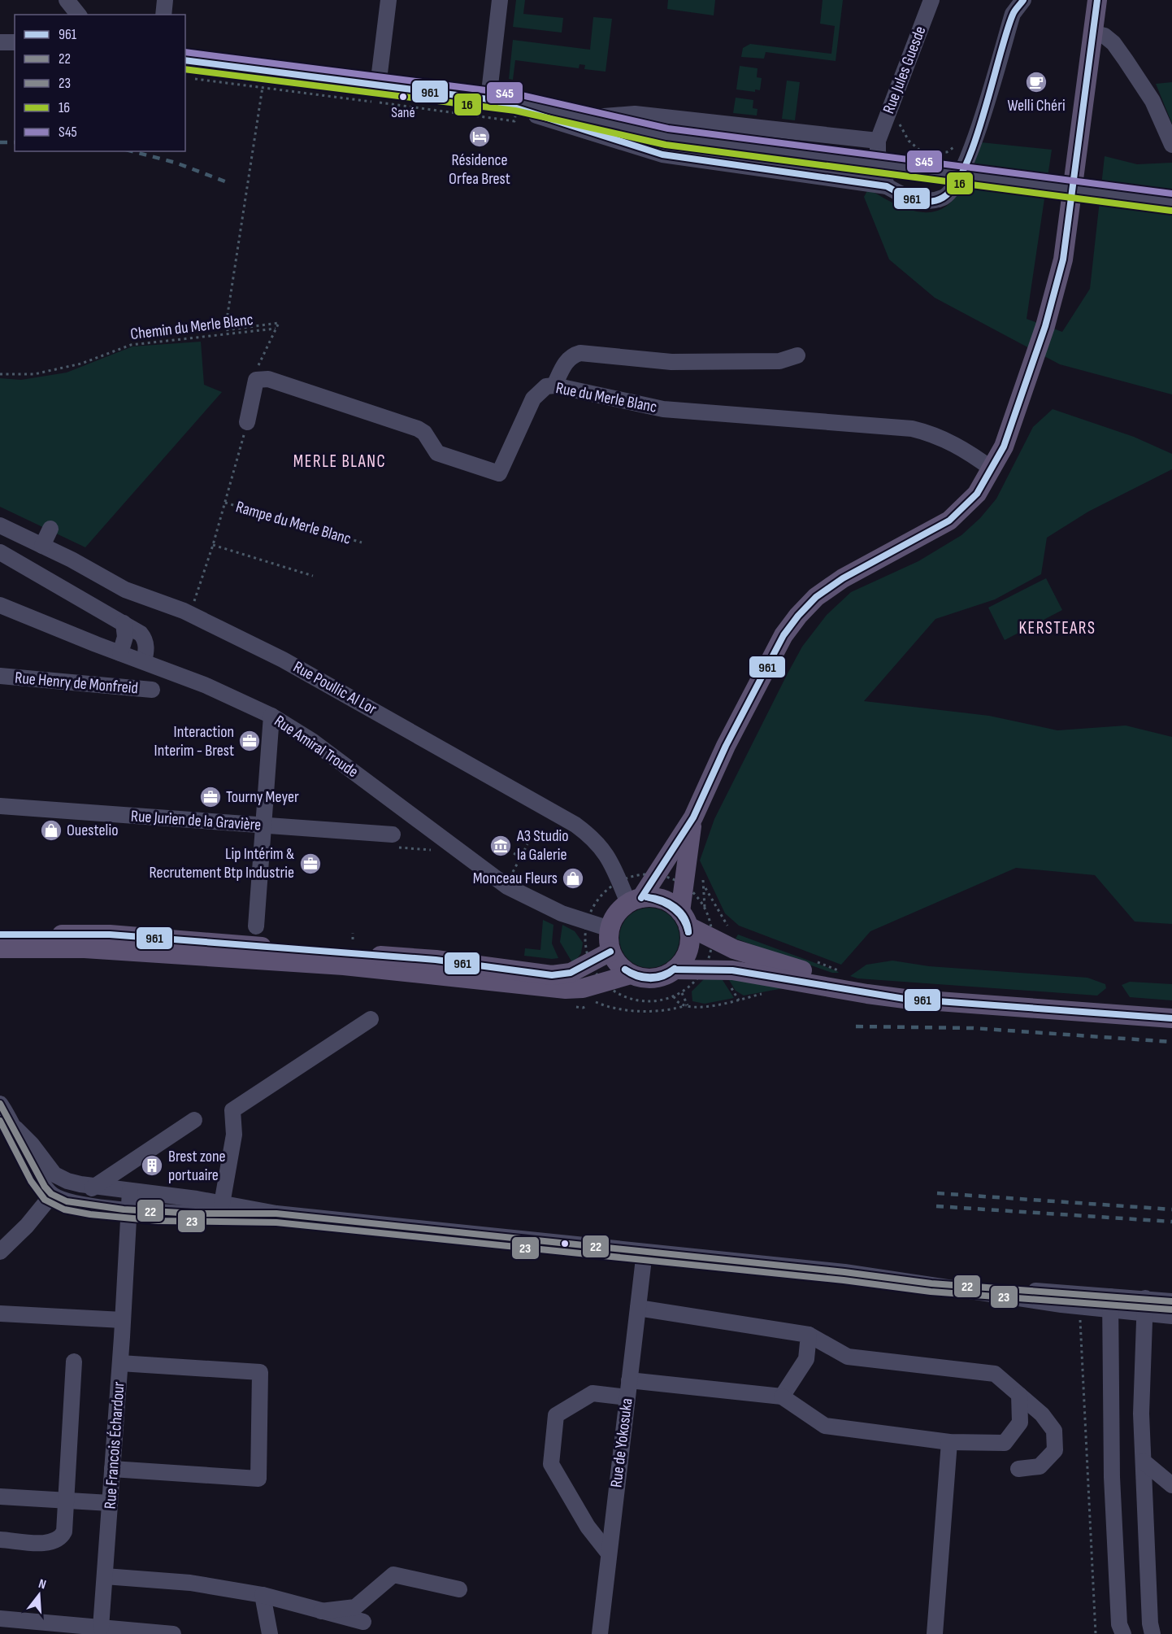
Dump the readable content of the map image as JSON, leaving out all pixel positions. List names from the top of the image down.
{
  "streets": {
    "street": [
      "Rue Jules Guesde",
      "Rue du Merle Blanc",
      "Rue Henry de Monfreid",
      "Rue Poullic Al Lor",
      "Rue Amiral Troude",
      "Rue Jurien de la Gravière",
      "Rue de Yokosuka",
      "Rue Francois Échardour"
    ],
    "path": ["Chemin du Merle Blanc", "Rampe du Merle Blanc"]
  },
  "crossings": [
    ["Chemin du Merle Blanc", "Rue du Merle Blanc"],
    ["Rampe du Merle Blanc", "Rue Poullic Al Lor"],
    ["Rue Poullic Al Lor", "Rue Amiral Troude"]
  ],
  "districts": ["MERLE BLANC", "KERSTEARS"],
  "places": {
    "cafe": ["Welli Chéri"],
    "other": ["Sané"],
    "hotel": ["Résidence Orfea Brest"],
    "office": ["Interaction Interim - Brest", "Tourny Meyer", "Lip Intérim & Recrutement Btp Industrie"],
    "shop": ["Ouestelio", "Monceau Fleurs"],
    "museum": ["A3 Studio la Galerie"],
    "building": ["Brest zone portuaire"]
  },
  "lines": [
    "transit line 961",
    "transit line S45",
    "transit line 16",
    "transit line 22",
    "transit line 23"
  ],
  "legend": [
    "961",
    "22",
    "23",
    "16",
    "S45"
  ],
  "north": "top"
}
